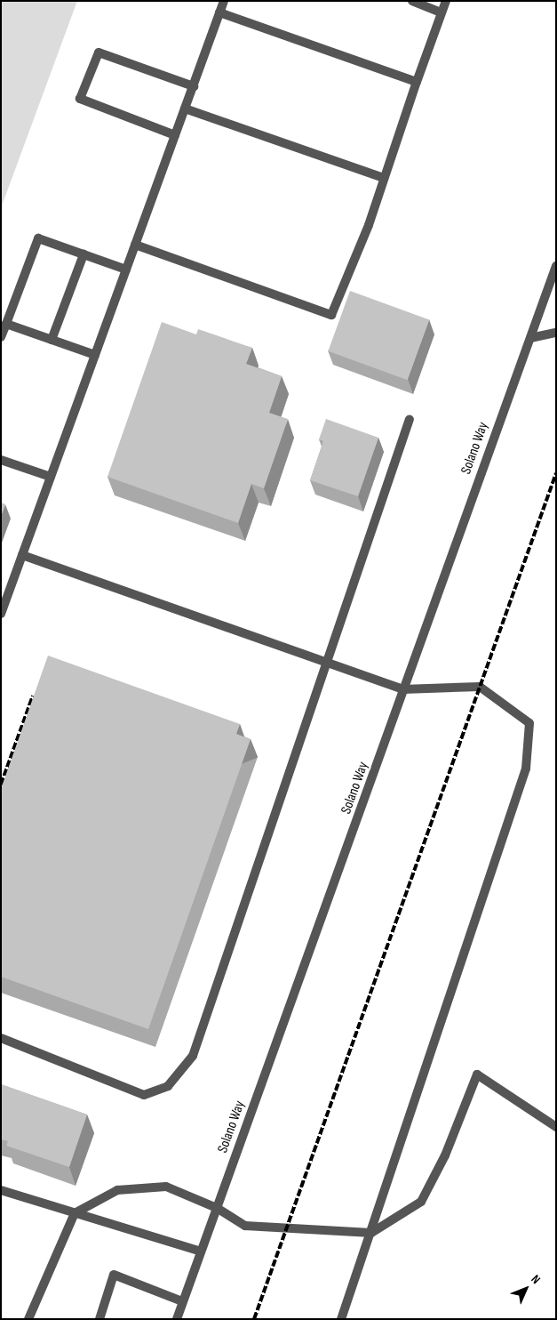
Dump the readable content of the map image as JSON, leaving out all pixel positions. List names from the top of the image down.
{
  "streets": {
    "street": ["Solano Way"]
  },
  "north": "top right"
}
